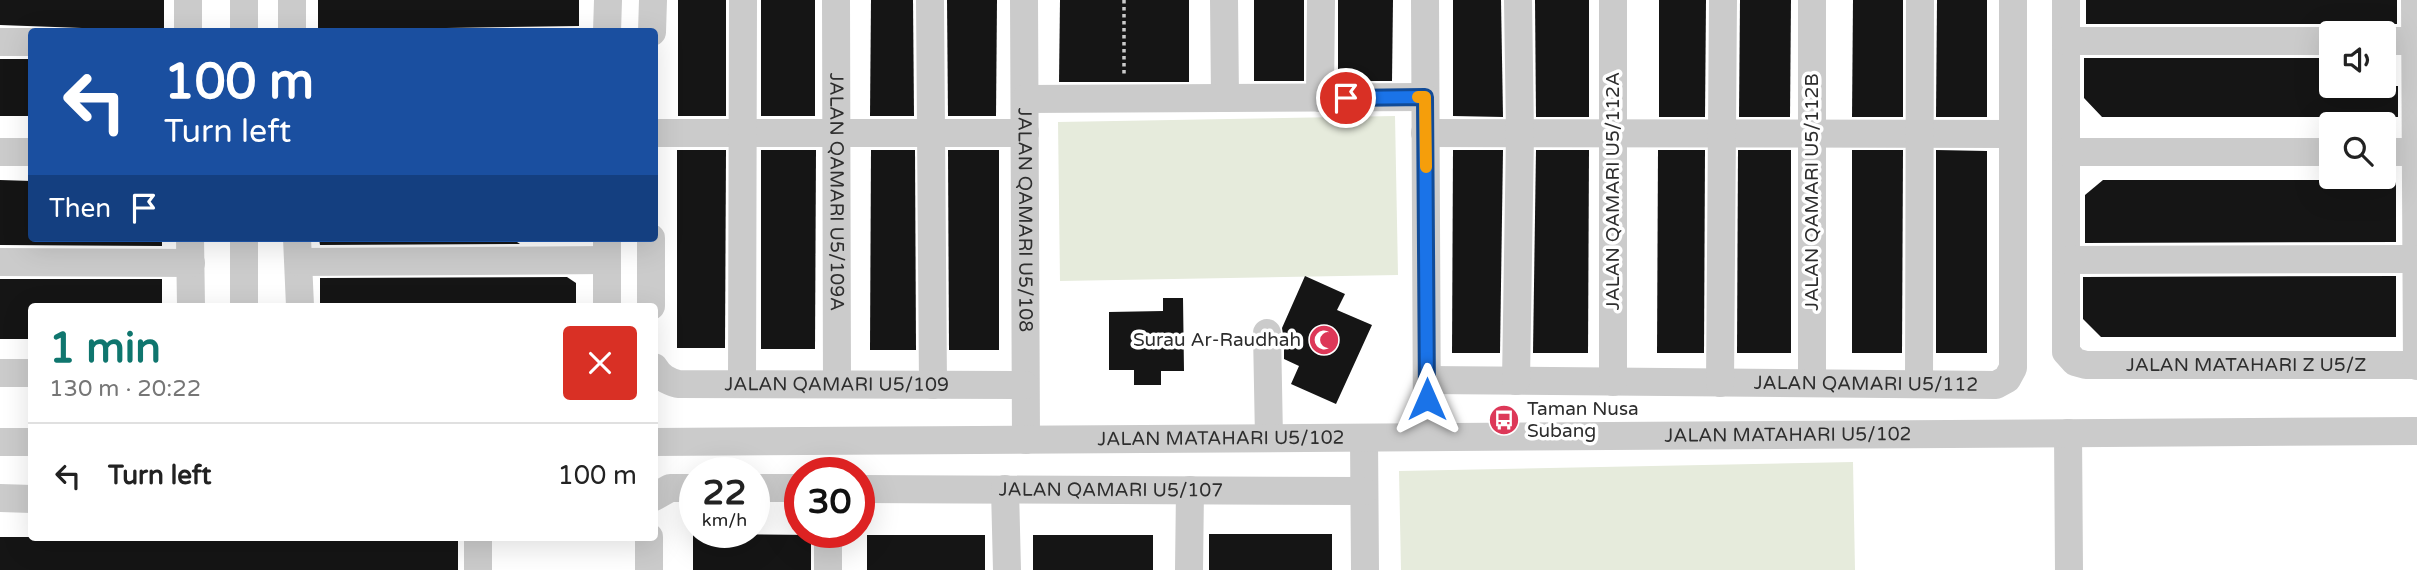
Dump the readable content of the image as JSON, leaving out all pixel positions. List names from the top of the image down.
{
  "streets": {
    "street": [
      "JALAN QAMARI U5/112A",
      "JALAN QAMARI U5/109A",
      "JALAN QAMARI U5/112B",
      "JALAN QAMARI U5/108",
      "JALAN MATAHARI Z U5/Z",
      "JALAN QAMARI U5/109",
      "JALAN QAMARI U5/112",
      "JALAN MATAHARI U5/102",
      "JALAN QAMARI U5/107"
    ]
  },
  "crossings": [
    ["JALAN QAMARI U5/112A", "JALAN QAMARI U5/112"],
    ["JALAN QAMARI U5/109A", "JALAN QAMARI U5/109"],
    ["JALAN QAMARI U5/112B", "JALAN QAMARI U5/112"],
    ["JALAN QAMARI U5/108", "JALAN QAMARI U5/109"],
    ["JALAN QAMARI U5/108", "JALAN MATAHARI U5/102"]
  ],
  "places": {
    "mosque": ["Surau Ar-Raudhah"],
    "bus stop": ["Taman Nusa Subang"]
  },
  "page": {
    "turn": ["100 m", "Turn left"],
    "then": "Then",
    "heading": ["1 min", "130 m · 20:22"],
    "list": [
      {
        "name": "Turn left",
        "value": "100 m"
      }
    ],
    "speed": "22 km/h",
    "limit": "30"
  }
}
